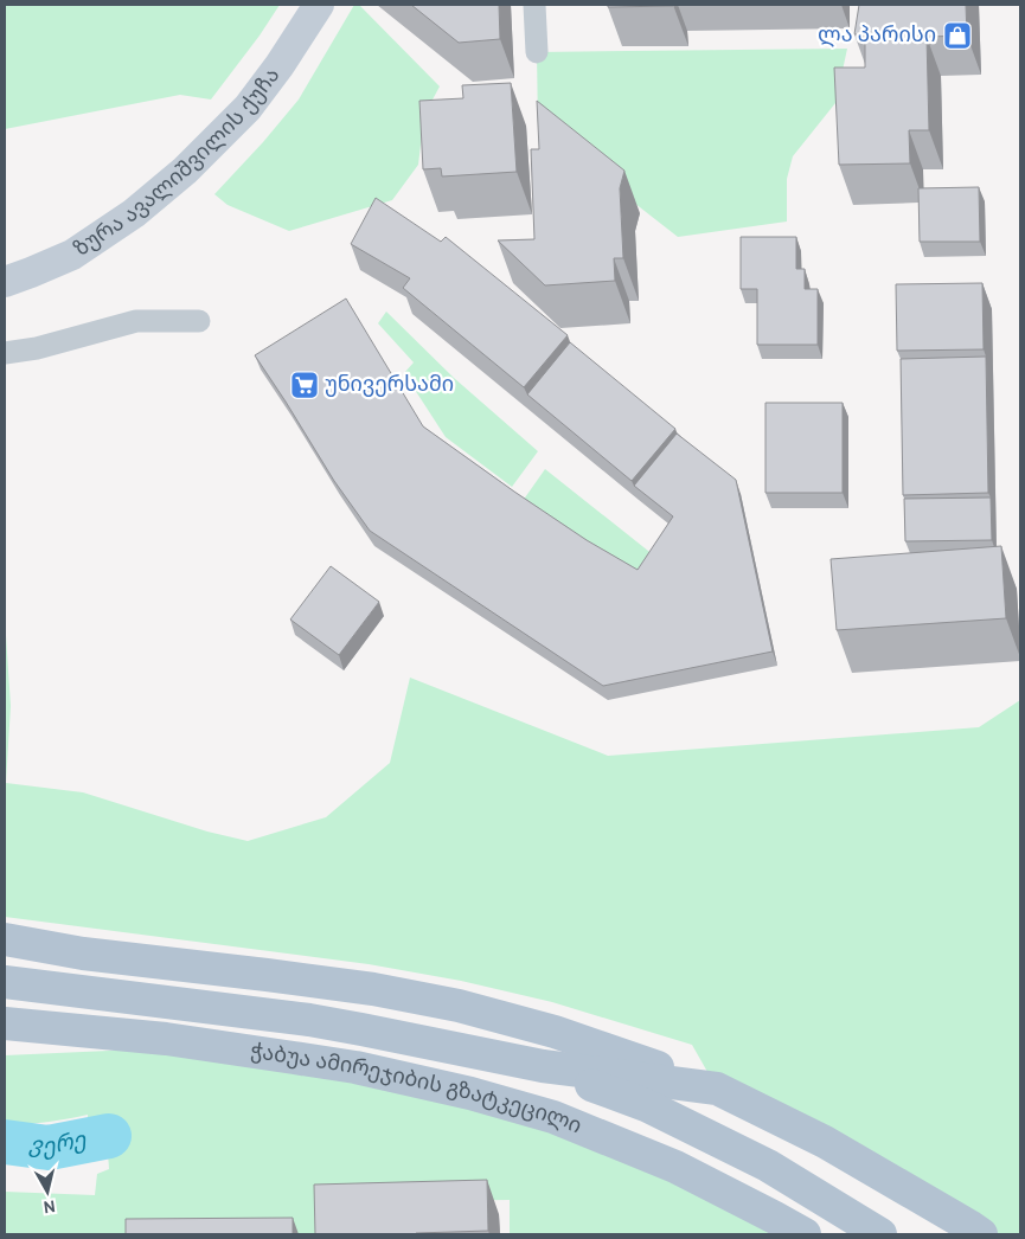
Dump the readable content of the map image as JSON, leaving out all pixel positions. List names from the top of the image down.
{
  "streets": {
    "main road": ["ზურა ავალიშვილის ქუჩა", "ჭაბუა ამირეჯიბის გზატკეცილი"]
  },
  "water": ["ვერე"],
  "places": {
    "shop": ["ლა პარისი"],
    "supermarket": ["უნივერსამი"]
  },
  "north": "bottom"
}
